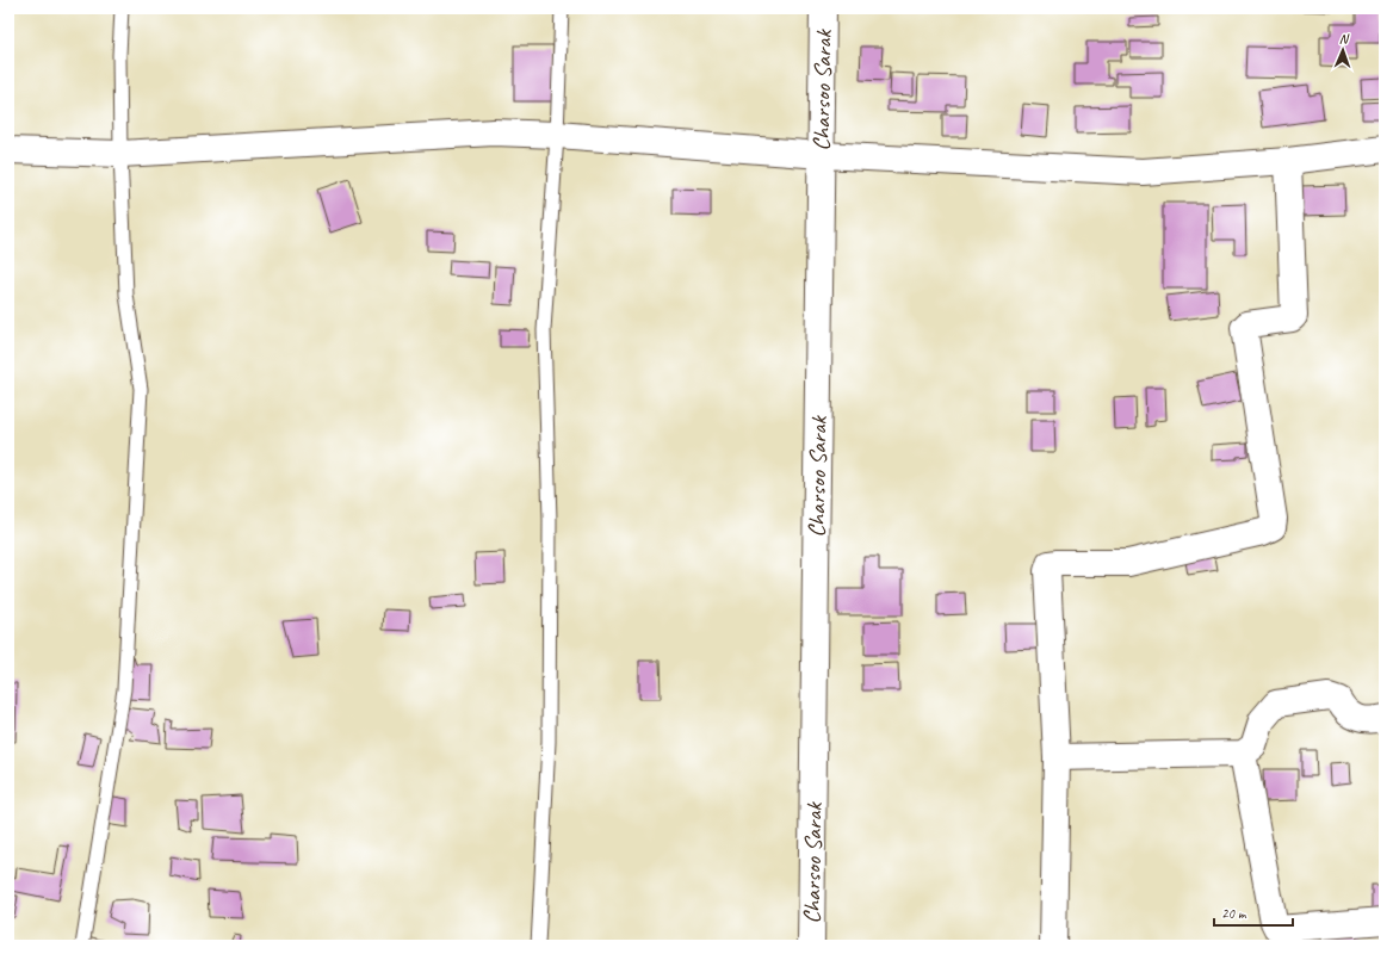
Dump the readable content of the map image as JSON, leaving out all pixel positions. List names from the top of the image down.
{
  "streets": {
    "street": ["Charsoo Sarak"]
  },
  "scale_bar": "20 m",
  "north": "top"
}
